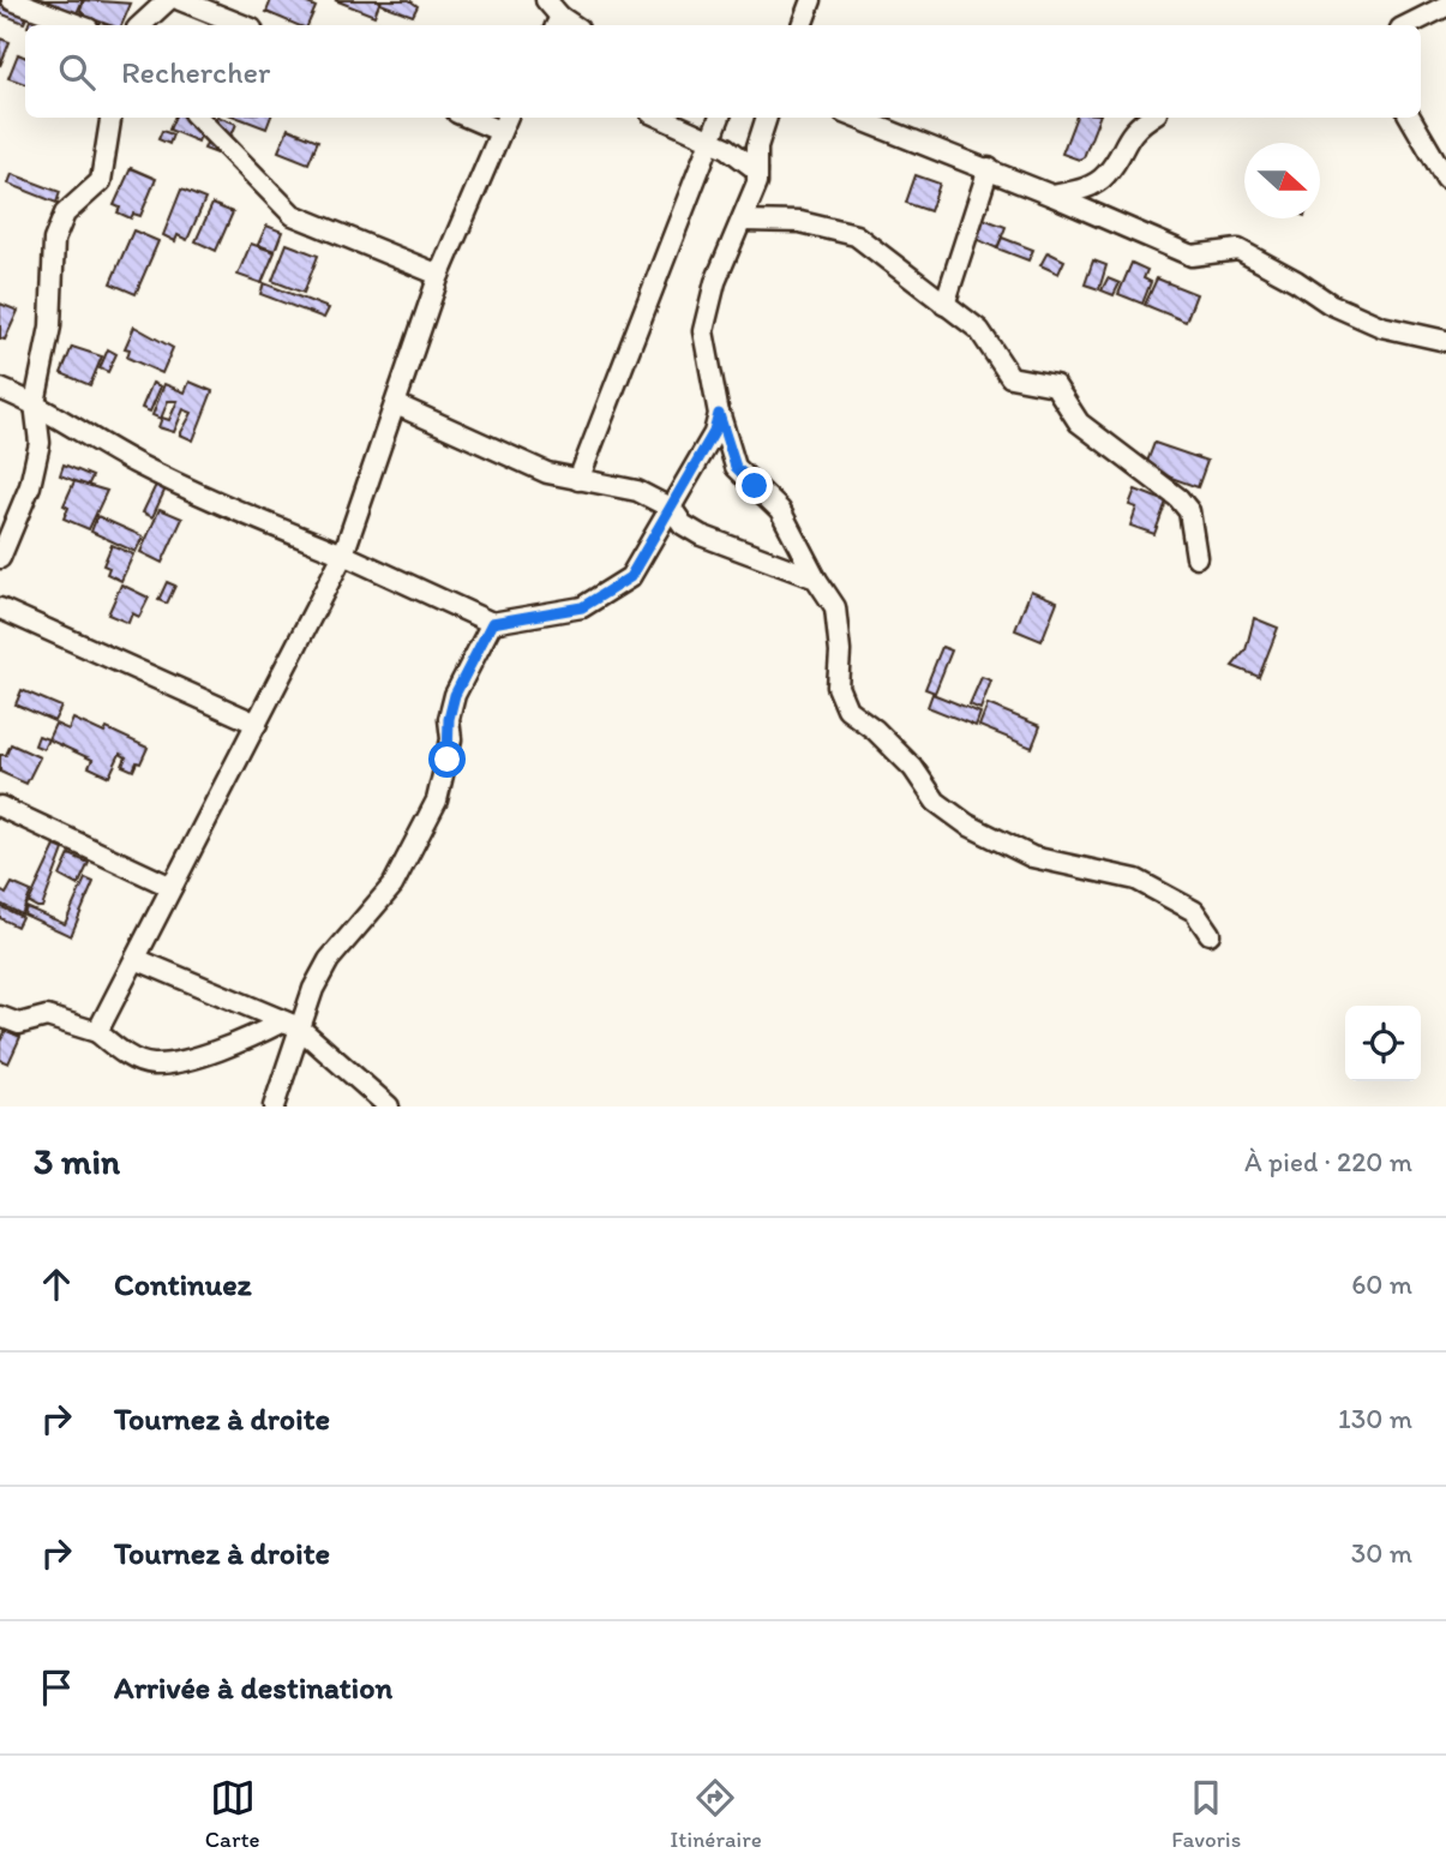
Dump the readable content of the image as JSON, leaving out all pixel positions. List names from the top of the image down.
{
  "north": "right",
  "page": {
    "search": "Rechercher",
    "heading": ["3 min", "À pied · 220 m"],
    "list": [
      ["Continuez", "60 m"],
      ["Tournez à droite", "130 m"],
      ["Tournez à droite", "30 m"],
      "Arrivée à destination"
    ],
    "nav": ["Carte", "Itinéraire", "Favoris"]
  }
}
